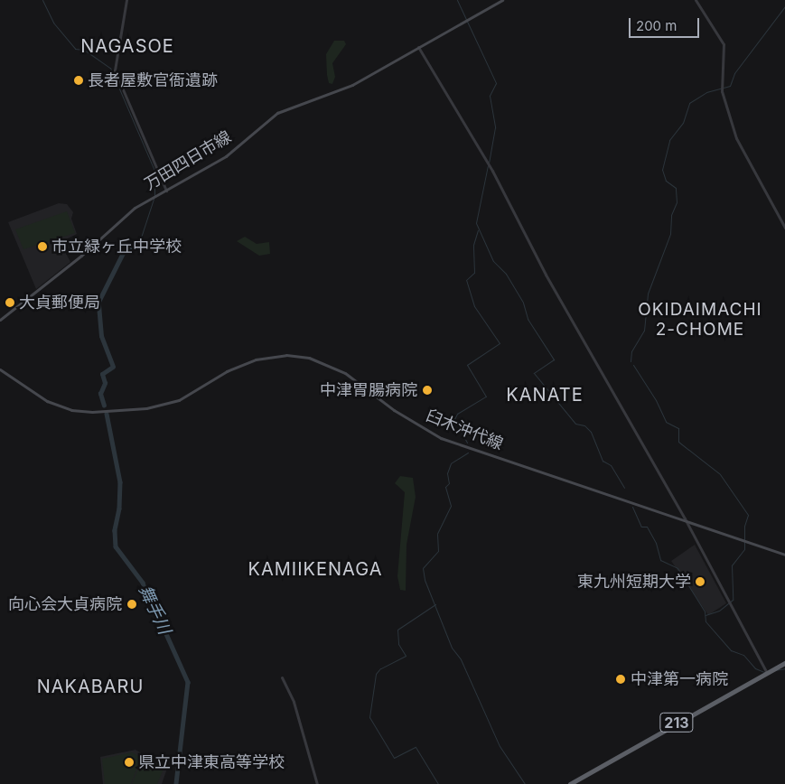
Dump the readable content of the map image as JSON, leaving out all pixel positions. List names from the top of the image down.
{
  "streets": {
    "highway": ["213"],
    "main road": ["万田四日市線", "臼木沖代線"]
  },
  "districts": [
    "NAGASOE",
    "OKIDAIMACHI 2-CHOME",
    "KANATE",
    "KAMIIKENAGA",
    "NAKABARU"
  ],
  "water": ["舞手川"],
  "places": [
    "長者屋敷官衙遺跡",
    "市立緑ヶ丘中学校",
    "大貞郵便局",
    "中津胃腸病院",
    "東九州短期大学",
    "向心会大貞病院",
    "中津第一病院",
    "県立中津東高等学校"
  ],
  "scale_bar": "200 m"
}
